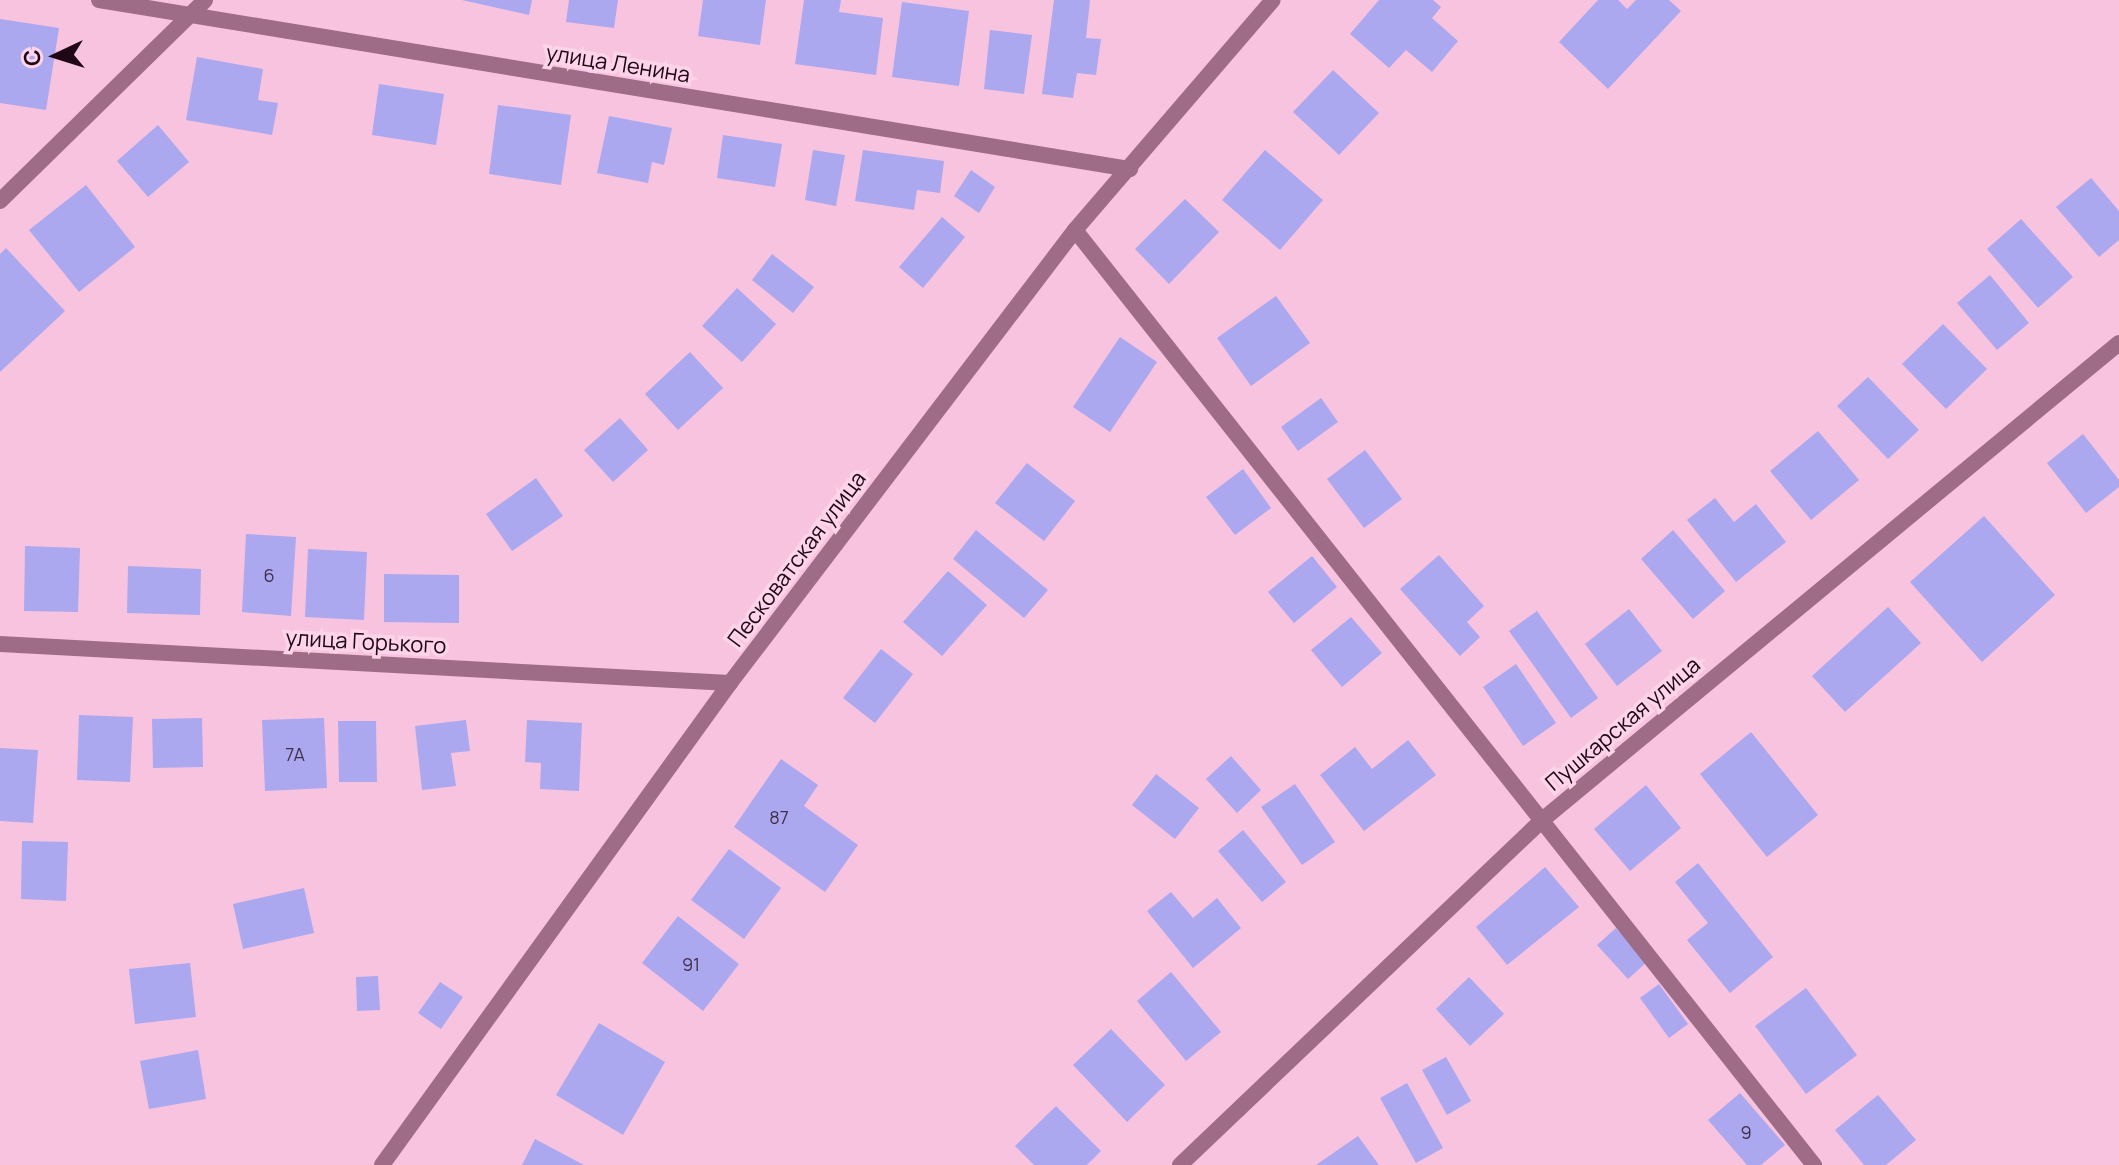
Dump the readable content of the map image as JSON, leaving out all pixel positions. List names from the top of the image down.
{
  "streets": {
    "street": [
      "улица Ленина",
      "Песковатская улица",
      "улица Горького",
      "Пушкарская улица"
    ]
  },
  "crossings": [
    ["улица Ленина", "Песковатская улица"],
    ["Песковатская улица", "улица Горького"]
  ],
  "house_numbers": [
    "6",
    "7А",
    "87",
    "91",
    "9"
  ],
  "north": "left"
}
